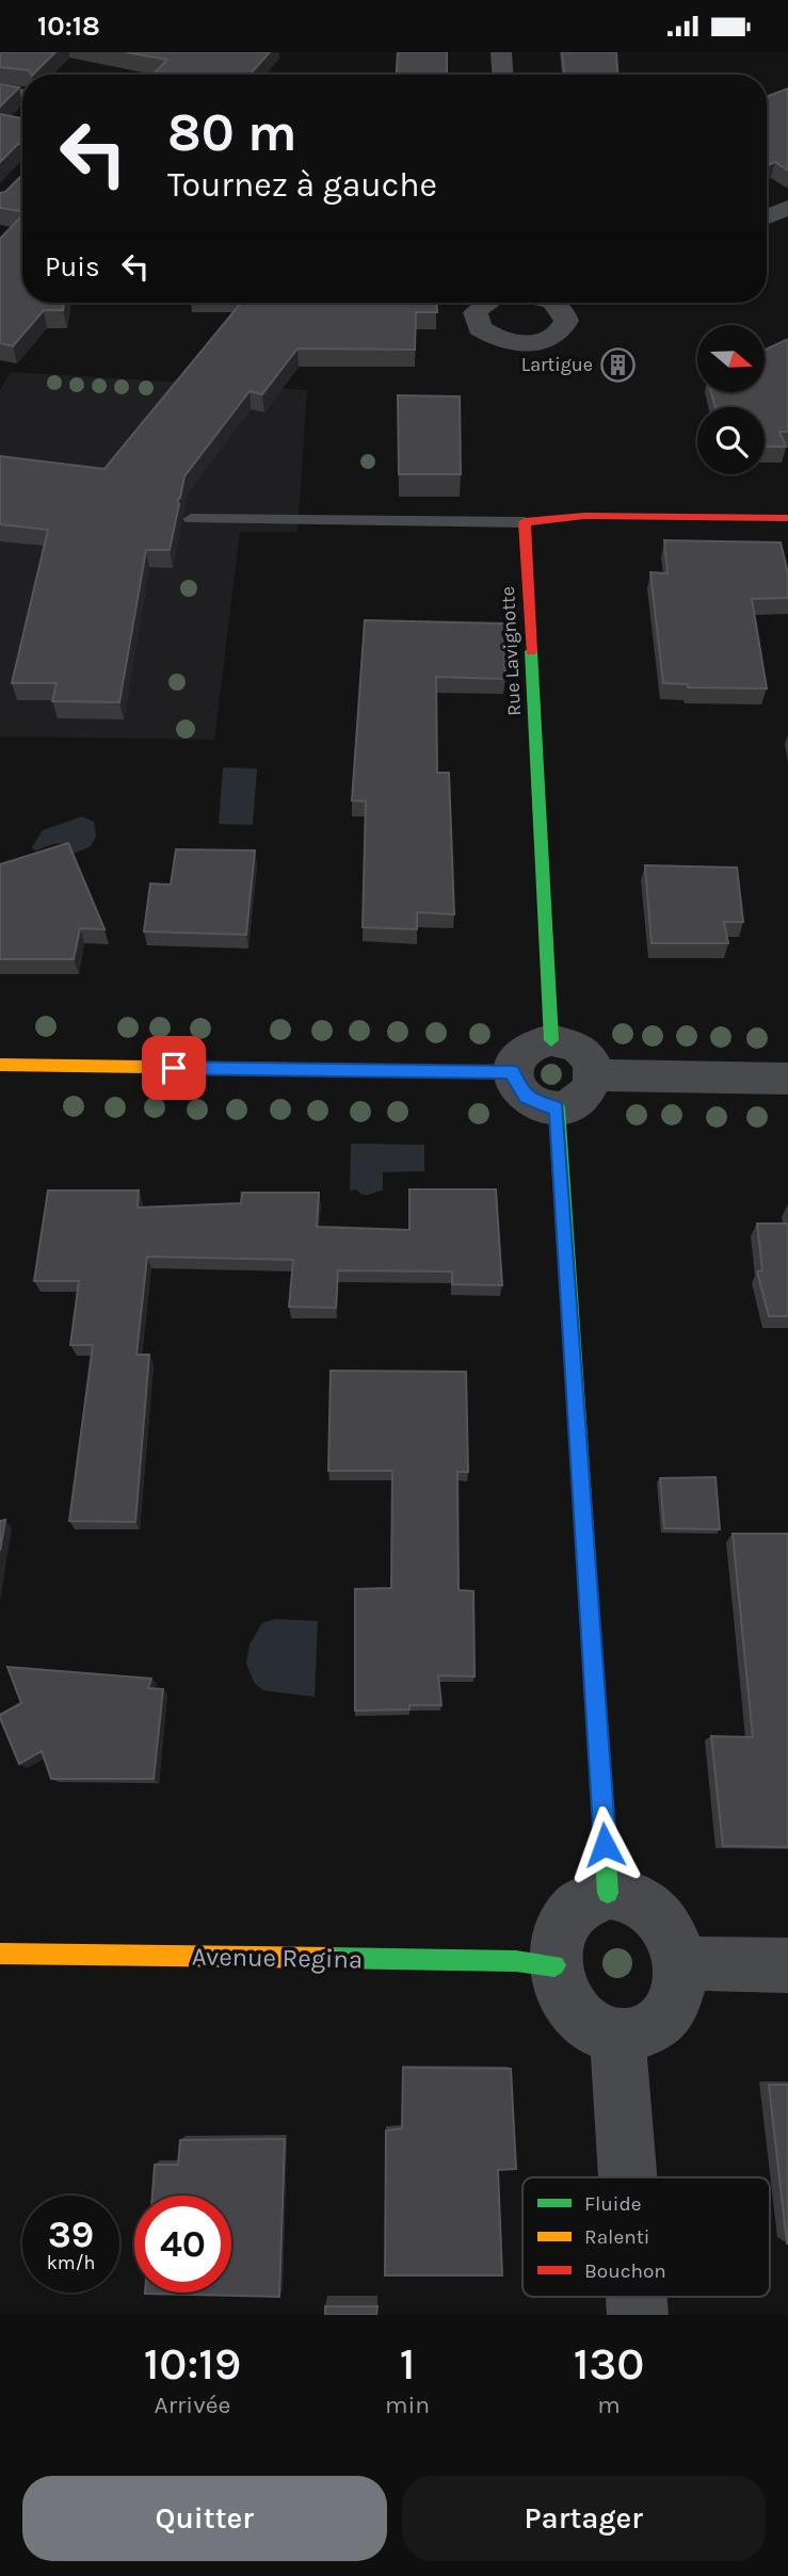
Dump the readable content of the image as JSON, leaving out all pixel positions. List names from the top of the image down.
{
  "streets": {
    "street": ["Rue Lavignotte", "Avenue Regina"]
  },
  "places": {
    "building": ["Lartigue"]
  },
  "legend": ["Fluide", "Ralenti", "Bouchon"],
  "north": "right",
  "page": {
    "status": "10:18",
    "turn": ["80 m", "Tournez à gauche"],
    "then": "Puis",
    "speed": "39 km/h",
    "limit": "40",
    "eta": [
      "10:19",
      "Arrivée",
      "1",
      "min",
      "130",
      "m"
    ],
    "buttons": ["Quitter", "Partager"]
  }
}
